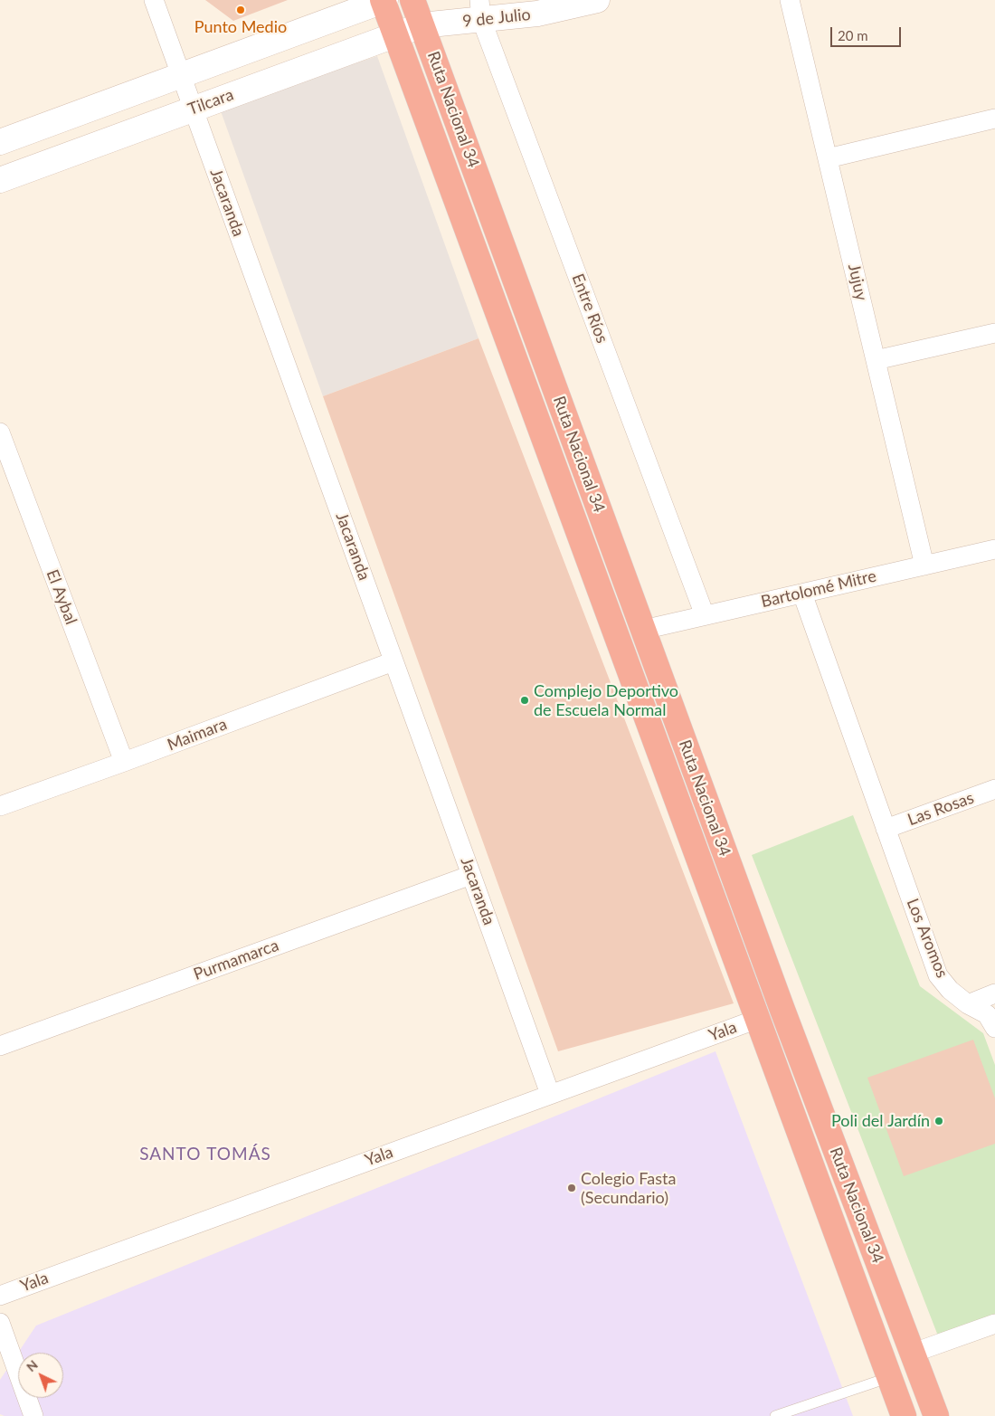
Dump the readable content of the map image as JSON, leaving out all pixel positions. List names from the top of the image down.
{
  "streets": {
    "highway": ["Ruta Nacional 34"],
    "street": [
      "9 de Julio",
      "Tilcara",
      "Jacaranda",
      "Jujuy",
      "Entre Ríos",
      "Bartolomé Mitre",
      "El Aybal",
      "Maimara",
      "Las Rosas",
      "Los Aromos",
      "Purmamarca",
      "Yala"
    ]
  },
  "crossings": [
    ["9 de Julio", "Tilcara"],
    ["9 de Julio", "Ruta Nacional 34"],
    ["9 de Julio", "Entre Ríos"],
    ["Tilcara", "Ruta Nacional 34"],
    ["Tilcara", "Jacaranda"],
    ["Ruta Nacional 34", "Bartolomé Mitre"],
    ["Ruta Nacional 34", "Yala"],
    ["Jacaranda", "Maimara"],
    ["Jacaranda", "Purmamarca"],
    ["Jacaranda", "Yala"],
    ["Jujuy", "Bartolomé Mitre"],
    ["Entre Ríos", "Bartolomé Mitre"],
    ["Bartolomé Mitre", "Los Aromos"],
    ["El Aybal", "Maimara"],
    ["Las Rosas", "Los Aromos"]
  ],
  "districts": ["SANTO TOMÁS"],
  "places": [
    "Punto Medio",
    "Complejo Deportivo de Escuela Normal",
    "Poli del Jardín",
    "Colegio Fasta (Secundario)"
  ],
  "scale_bar": "20 m",
  "north": "top left"
}
